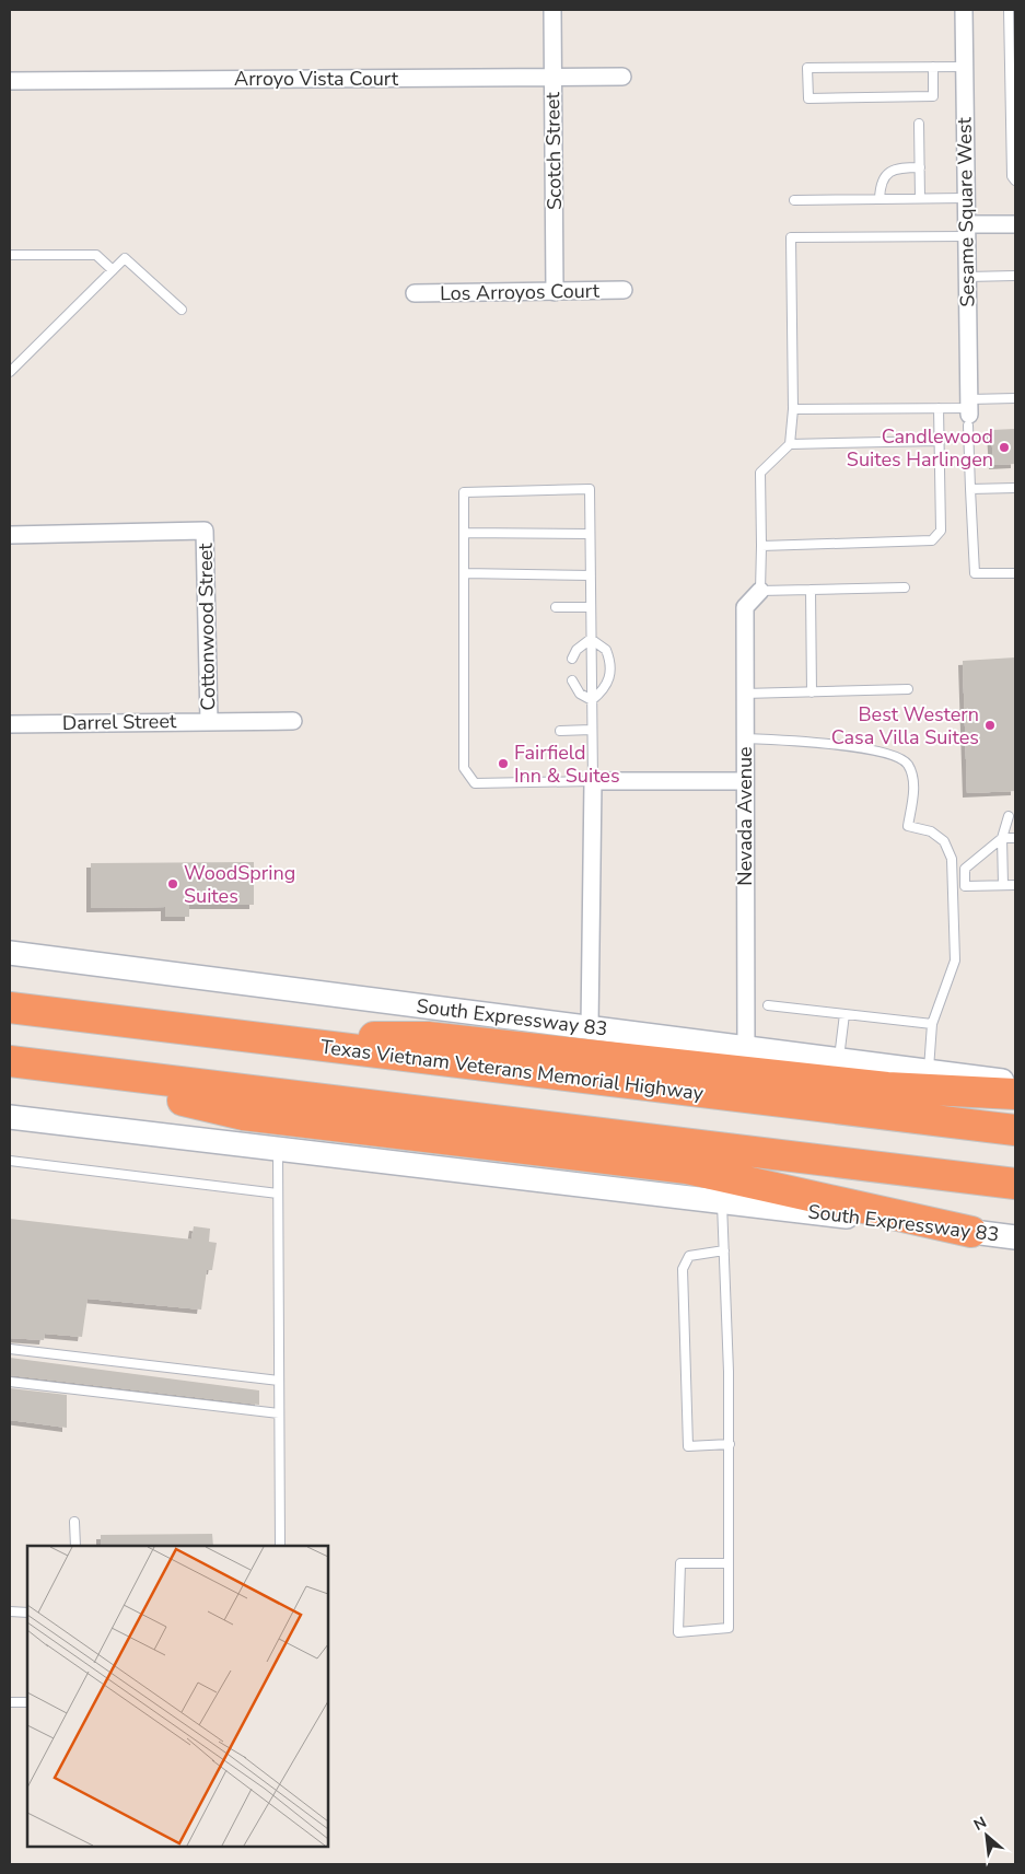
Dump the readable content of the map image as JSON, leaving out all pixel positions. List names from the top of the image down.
{
  "streets": {
    "highway": ["Texas Vietnam Veterans Memorial Highway"],
    "main road": ["South Expressway 83"],
    "street": [
      "Arroyo Vista Court",
      "Scotch Street",
      "Sesame Square West",
      "Los Arroyos Court",
      "Cottonwood Street",
      "Darrel Street",
      "Nevada Avenue"
    ]
  },
  "crossings": [
    ["Arroyo Vista Court", "Scotch Street"],
    ["Scotch Street", "Los Arroyos Court"],
    ["Cottonwood Street", "Darrel Street"],
    ["Nevada Avenue", "South Expressway 83"]
  ],
  "places": [
    "Candlewood Suites Harlingen",
    "Best Western Casa Villa Suites",
    "Fairfield Inn & Suites",
    "WoodSpring Suites"
  ],
  "north": "top left"
}
